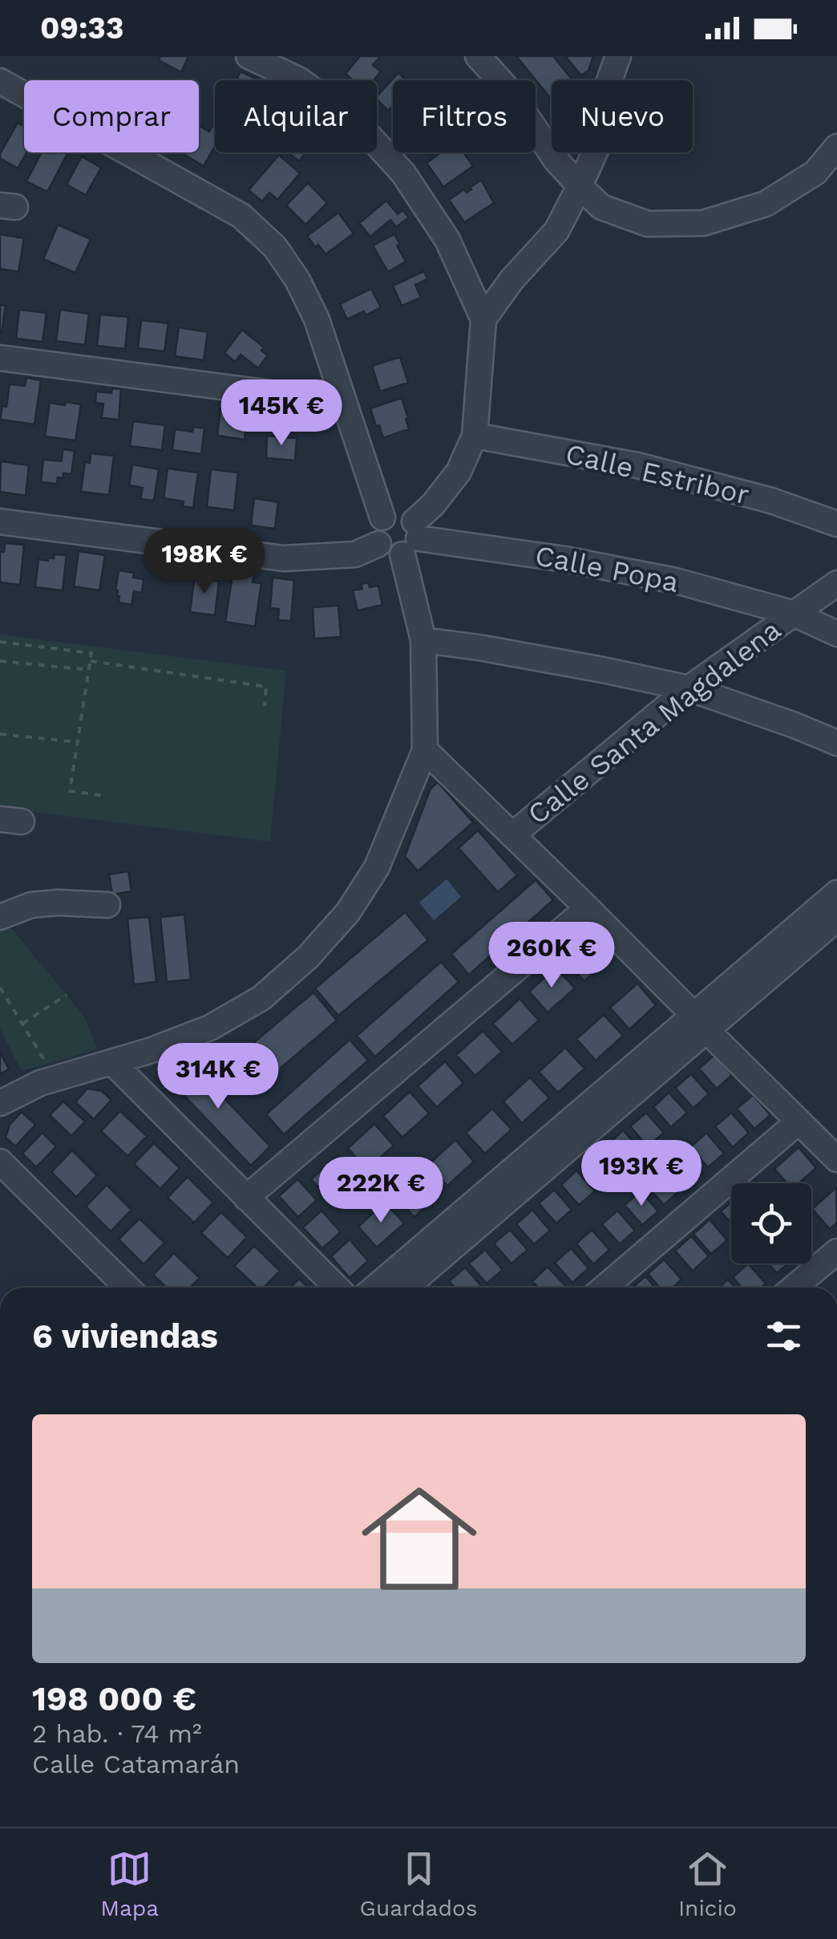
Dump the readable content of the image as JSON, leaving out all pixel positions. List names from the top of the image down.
{
  "streets": {
    "street": ["Calle Estribor", "Calle Popa", "Calle Santa Magdalena"]
  },
  "crossings": [
    ["Calle Popa", "Calle Santa Magdalena"]
  ],
  "page": {
    "status": "09:33",
    "chip": [
      "Comprar",
      "Alquilar",
      "Filtros",
      "Nuevo"
    ],
    "price": [
      "145K €",
      "198K €",
      "260K €",
      "314K €",
      "193K €",
      "222K €"
    ],
    "heading": "6 viviendas",
    "list": [
      {
        "name": "198 000 €",
        "note": "2 hab. · 74 m² · Calle Catamarán"
      }
    ],
    "tabs": ["Mapa", "Guardados", "Inicio"]
  }
}
